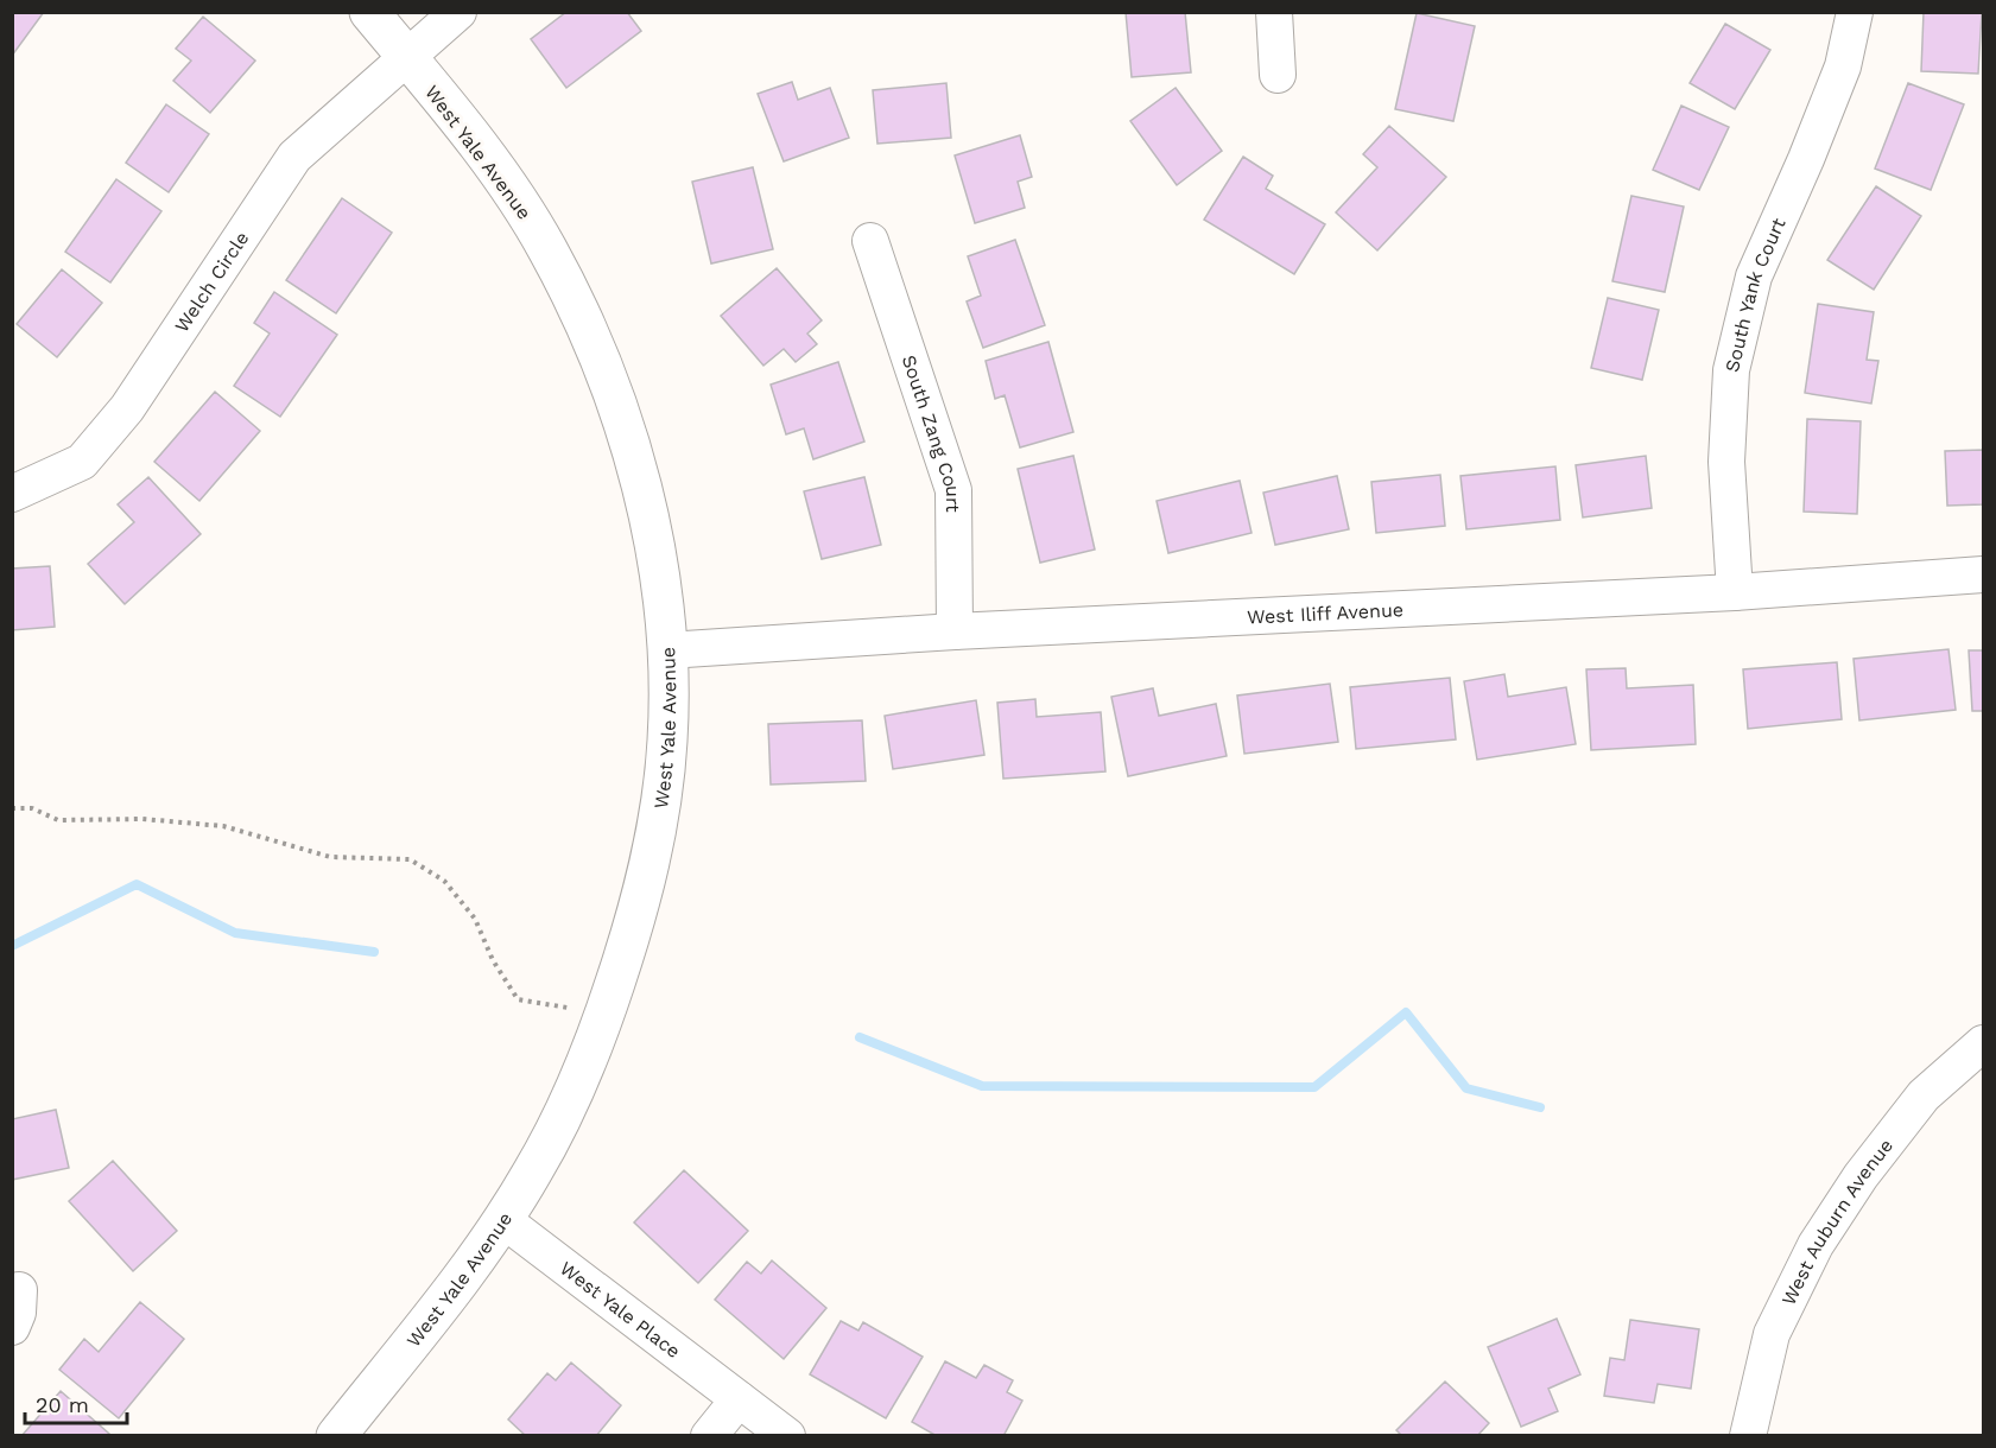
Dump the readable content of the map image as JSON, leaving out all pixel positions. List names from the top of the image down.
{
  "streets": {
    "street": [
      "West Yale Avenue",
      "Welch Circle",
      "South Yank Court",
      "South Zang Court",
      "West Iliff Avenue",
      "West Auburn Avenue",
      "West Yale Place"
    ]
  },
  "crossings": [
    ["West Yale Avenue", "Welch Circle"],
    ["West Yale Avenue", "West Iliff Avenue"],
    ["West Yale Avenue", "West Yale Place"],
    ["South Yank Court", "West Iliff Avenue"],
    ["South Zang Court", "West Iliff Avenue"]
  ],
  "scale_bar": "20 m"
}
